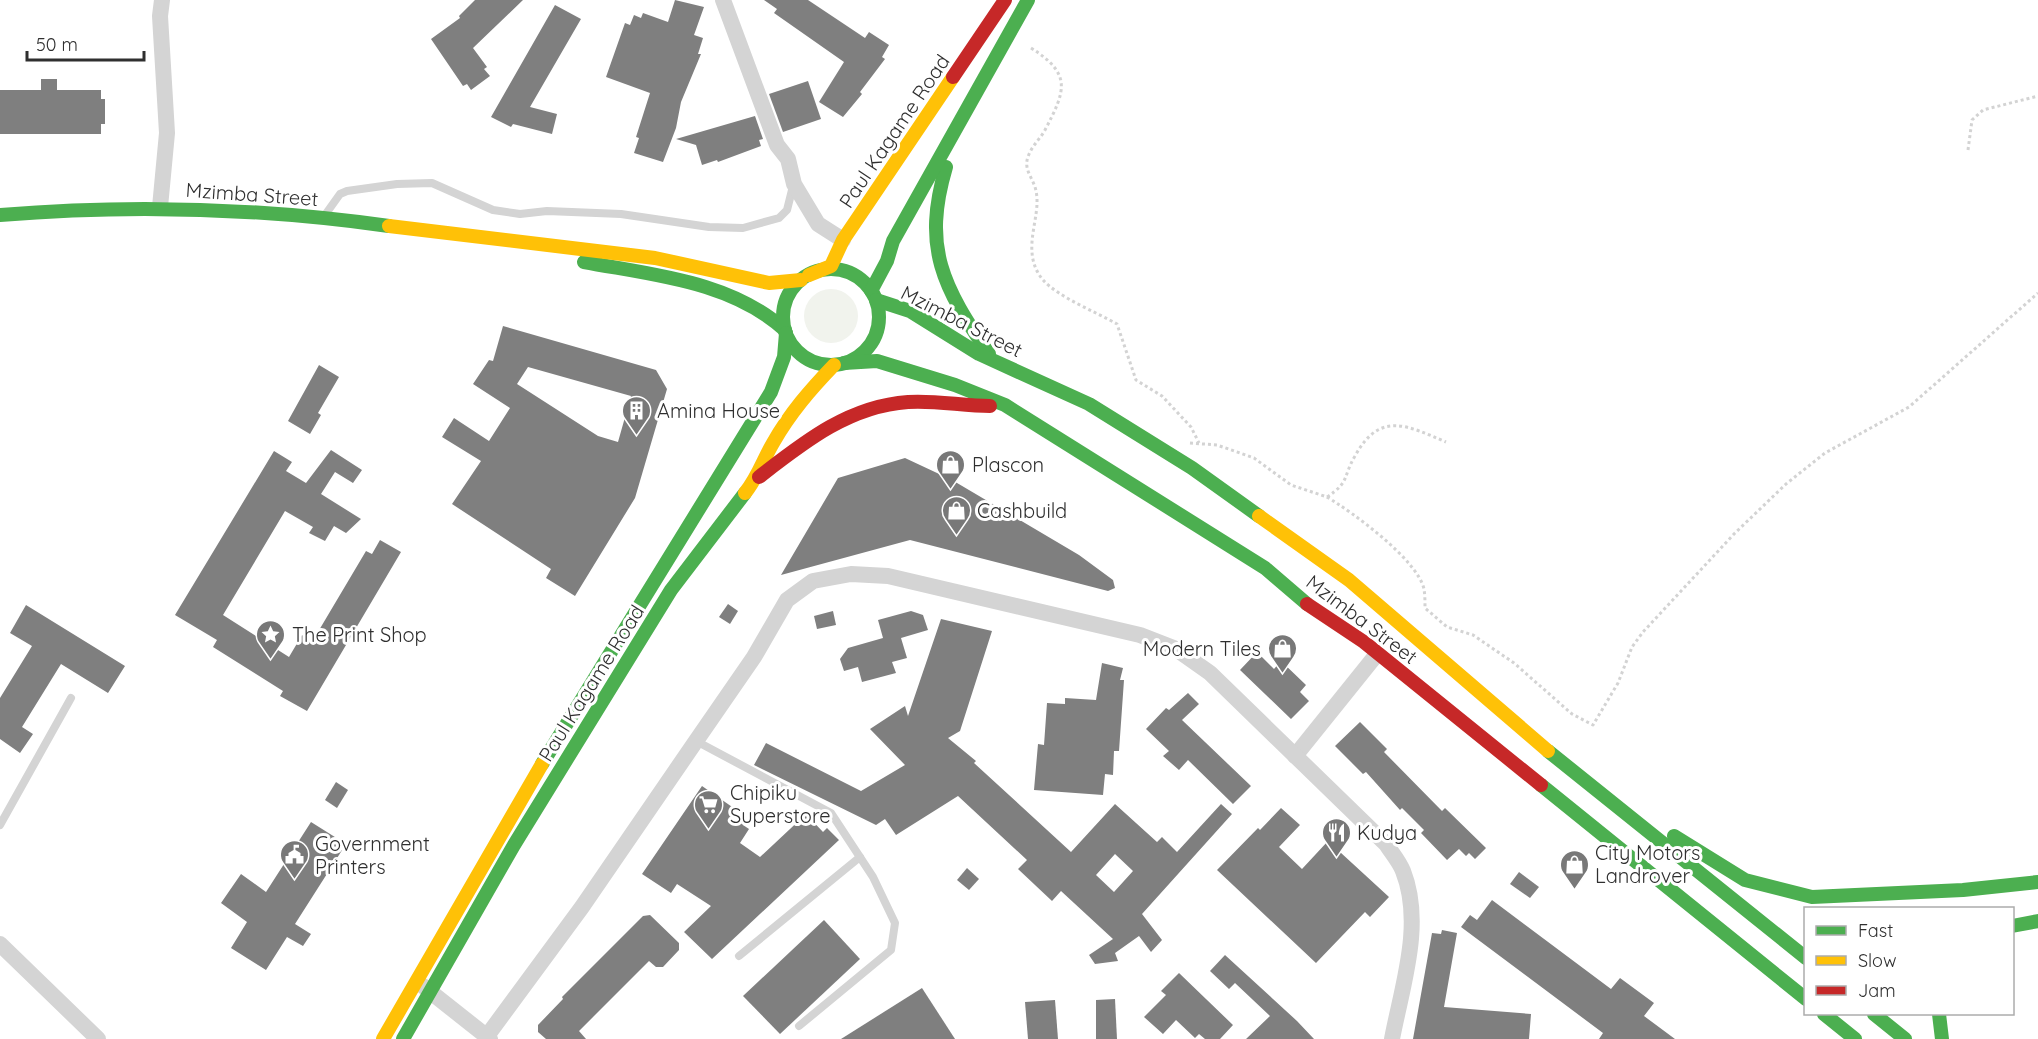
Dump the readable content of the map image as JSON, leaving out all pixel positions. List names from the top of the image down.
{
  "streets": {
    "main road": ["Paul Kagame Road", "Mzimba Street"]
  },
  "crossings": [
    ["Paul Kagame Road", "Mzimba Street"]
  ],
  "places": {
    "building": ["Amina House"],
    "shop": [
      "Plascon",
      "Cashbuild",
      "Modern Tiles",
      "City Motors Landrover"
    ],
    "place": ["The Print Shop"],
    "supermarket": ["Chipiku Superstore"],
    "restaurant": ["Kudya"],
    "public building": ["Government Printers"]
  },
  "legend": ["Fast", "Slow", "Jam"],
  "scale_bar": "50 m"
}
